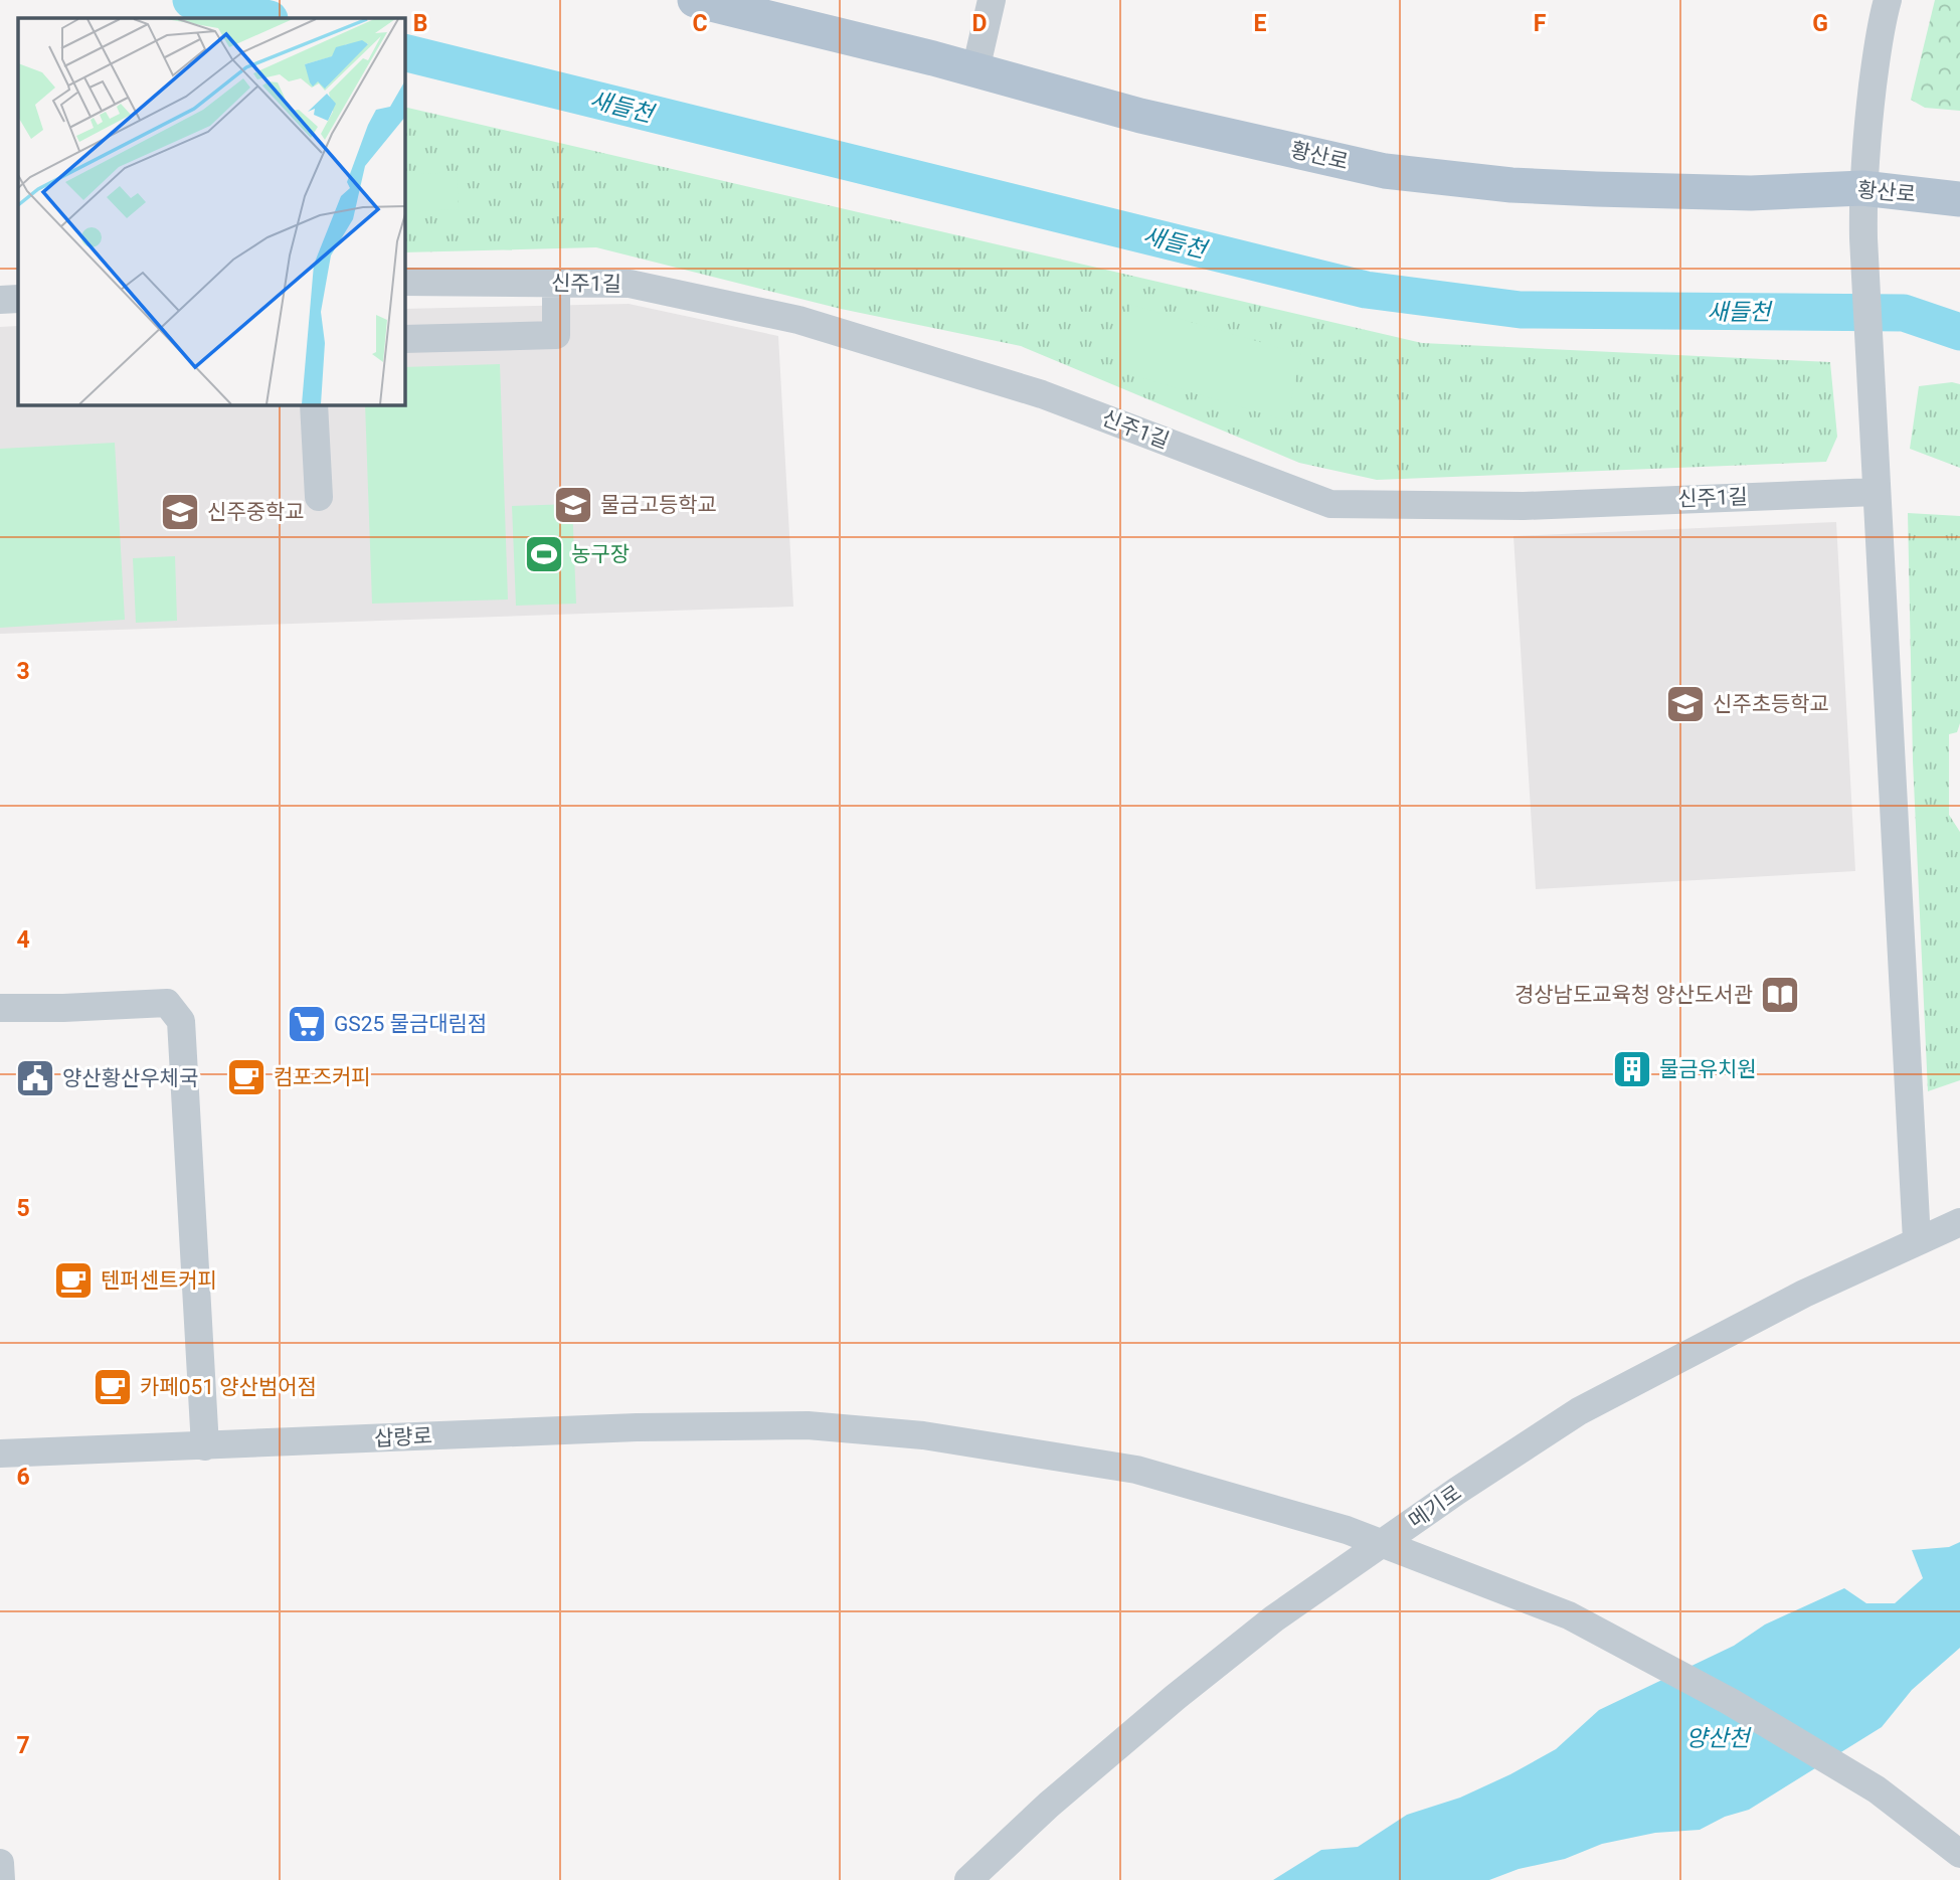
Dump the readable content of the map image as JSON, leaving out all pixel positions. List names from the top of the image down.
{
  "streets": {
    "main road": ["황산로"],
    "street": ["신주1길", "삽량로", "메기로"]
  },
  "water": ["새들천", "양산천"],
  "places": {
    "school or university": ["물금고등학교", "신주중학교", "신주초등학교"],
    "sports": ["농구장"],
    "library": ["경상남도교육청 양산도서관"],
    "supermarket": ["GS25 물금대림점"],
    "building": ["물금유치원"],
    "cafe": ["컴포즈커피", "텐퍼센트커피", "카페051 양산범어점"],
    "public building": ["양산황산우체국"]
  },
  "grid": {
    "columns": [
      "B",
      "C",
      "D",
      "E",
      "F",
      "G"
    ],
    "rows": [
      "3",
      "4",
      "5",
      "6",
      "7"
    ]
  }
}
